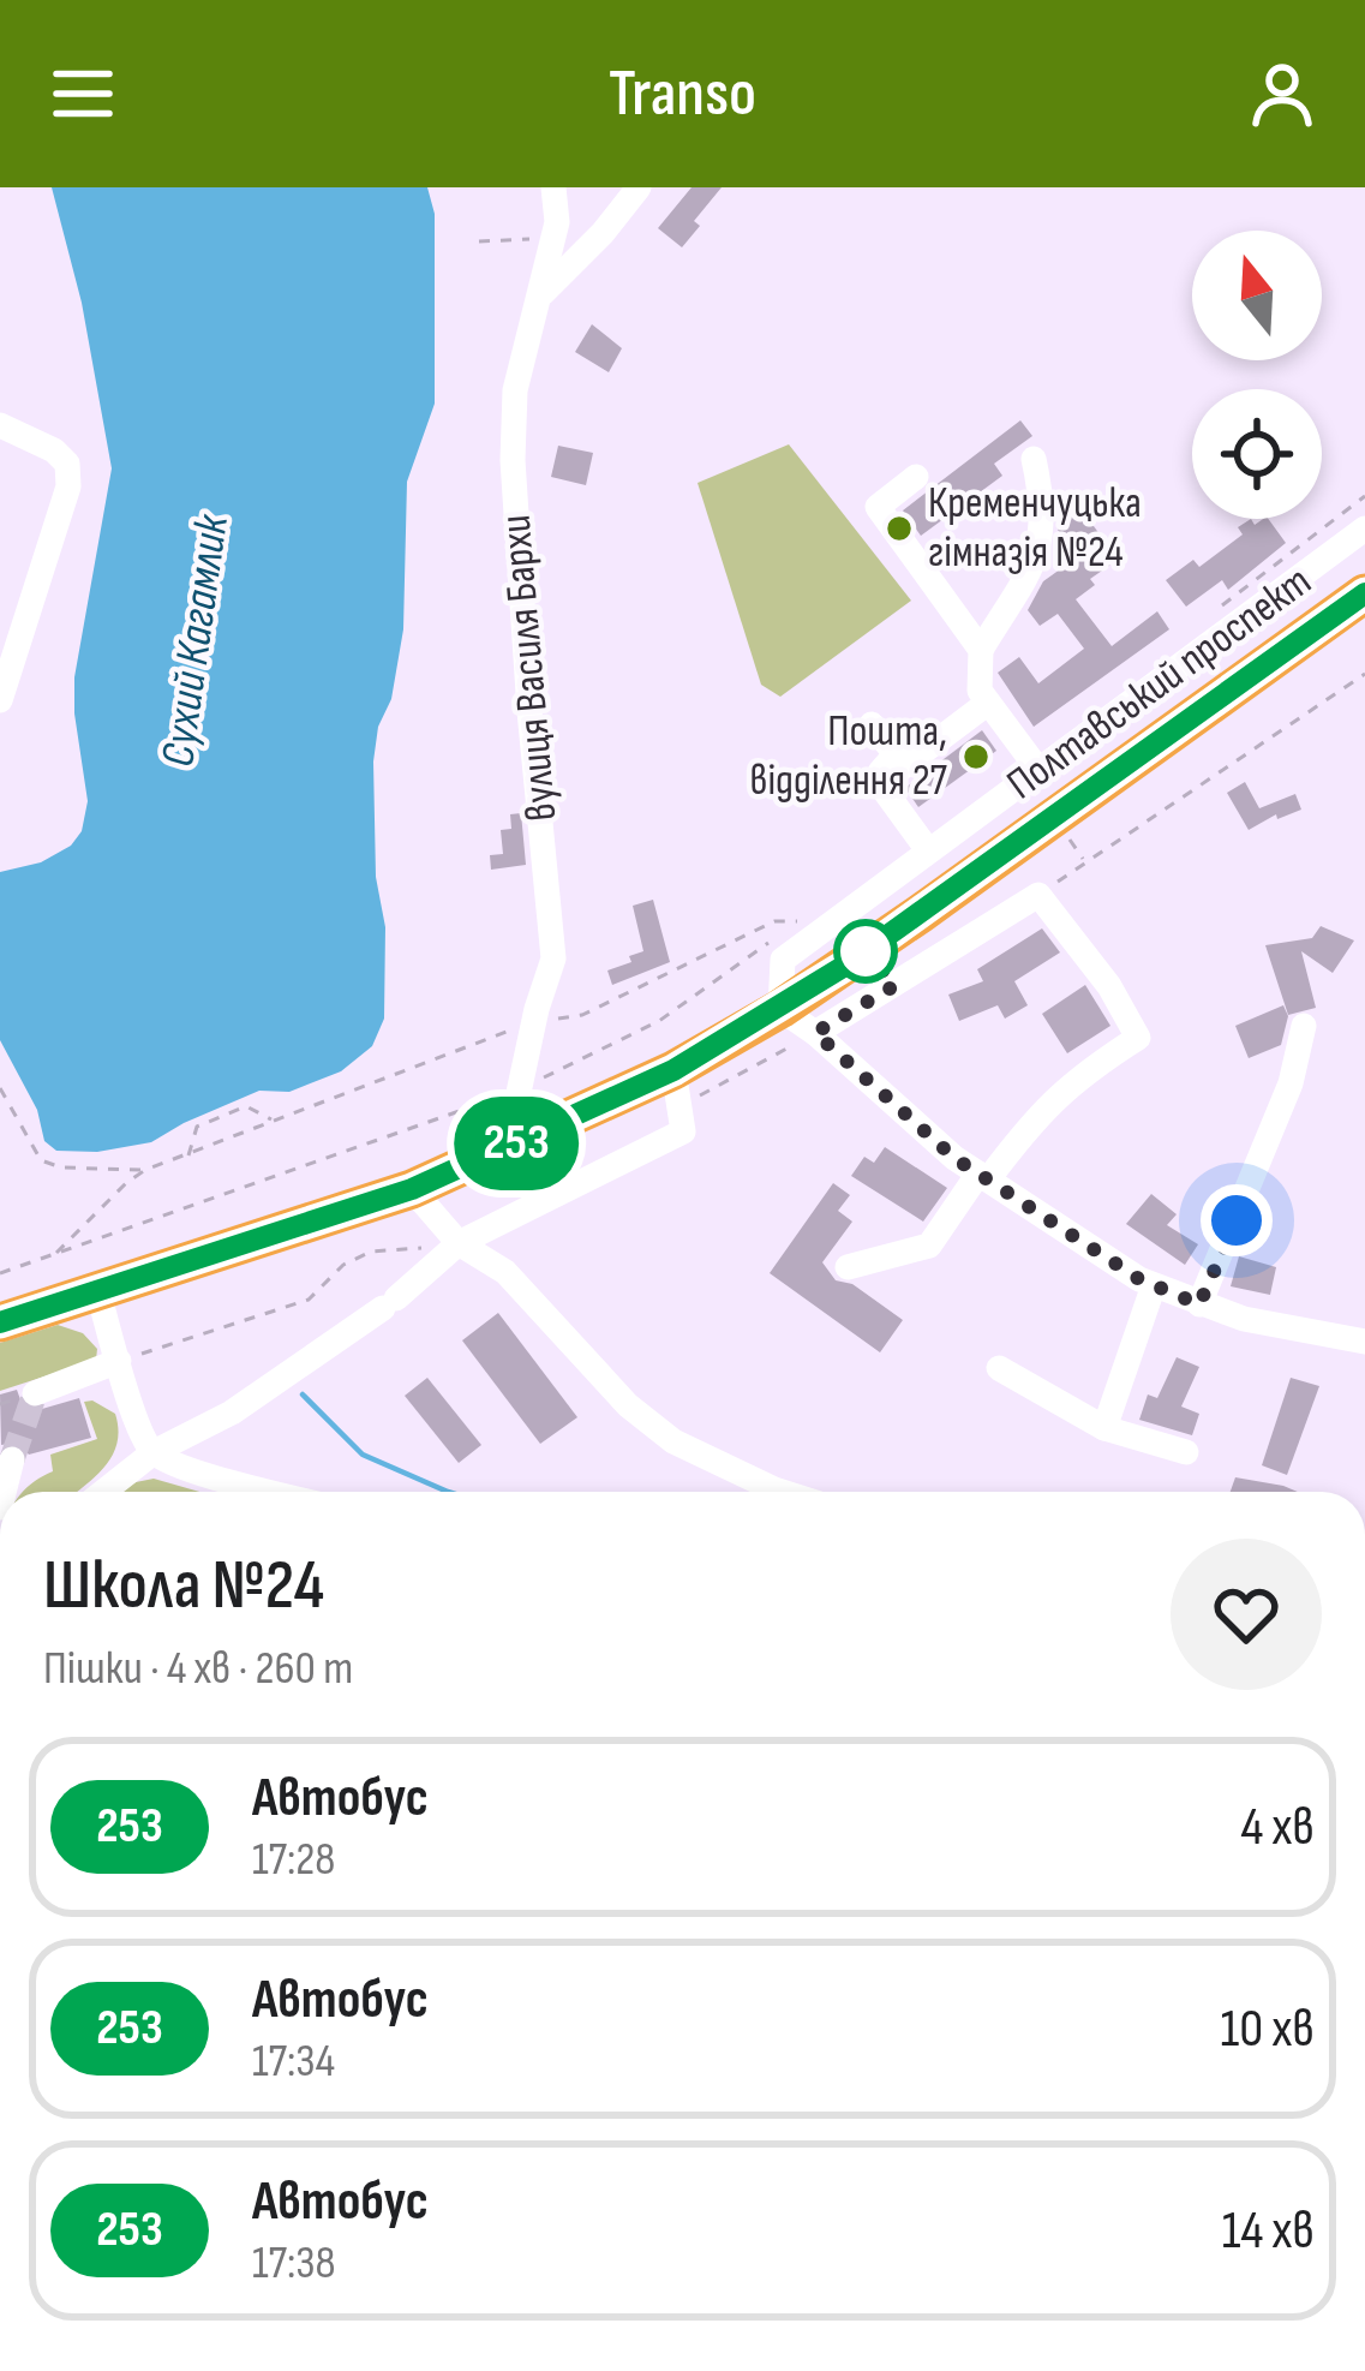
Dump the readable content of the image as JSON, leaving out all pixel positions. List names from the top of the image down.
{
  "streets": {
    "highway": ["Полтавський проспект"],
    "street": ["вулиця Василя Бархи"]
  },
  "crossings": [
    ["вулиця Василя Бархи", "Полтавський проспект"]
  ],
  "water": ["Сухий Кагамлик"],
  "places": ["Кременчуцька гімназія №24", "Пошта, відділення 27"],
  "lines": ["bus line 253"],
  "north": "top",
  "page": {
    "header": "Transo",
    "on_map": "253",
    "heading": ["Школа №24", "Пішки · 4 хв · 260 m"],
    "list": [
      {
        "mark": "253",
        "name": "Автобус",
        "note": "17:28",
        "value": "4 хв"
      },
      {
        "mark": "253",
        "name": "Автобус",
        "note": "17:34",
        "value": "10 хв"
      },
      {
        "mark": "253",
        "name": "Автобус",
        "note": "17:38",
        "value": "14 хв"
      }
    ]
  }
}
